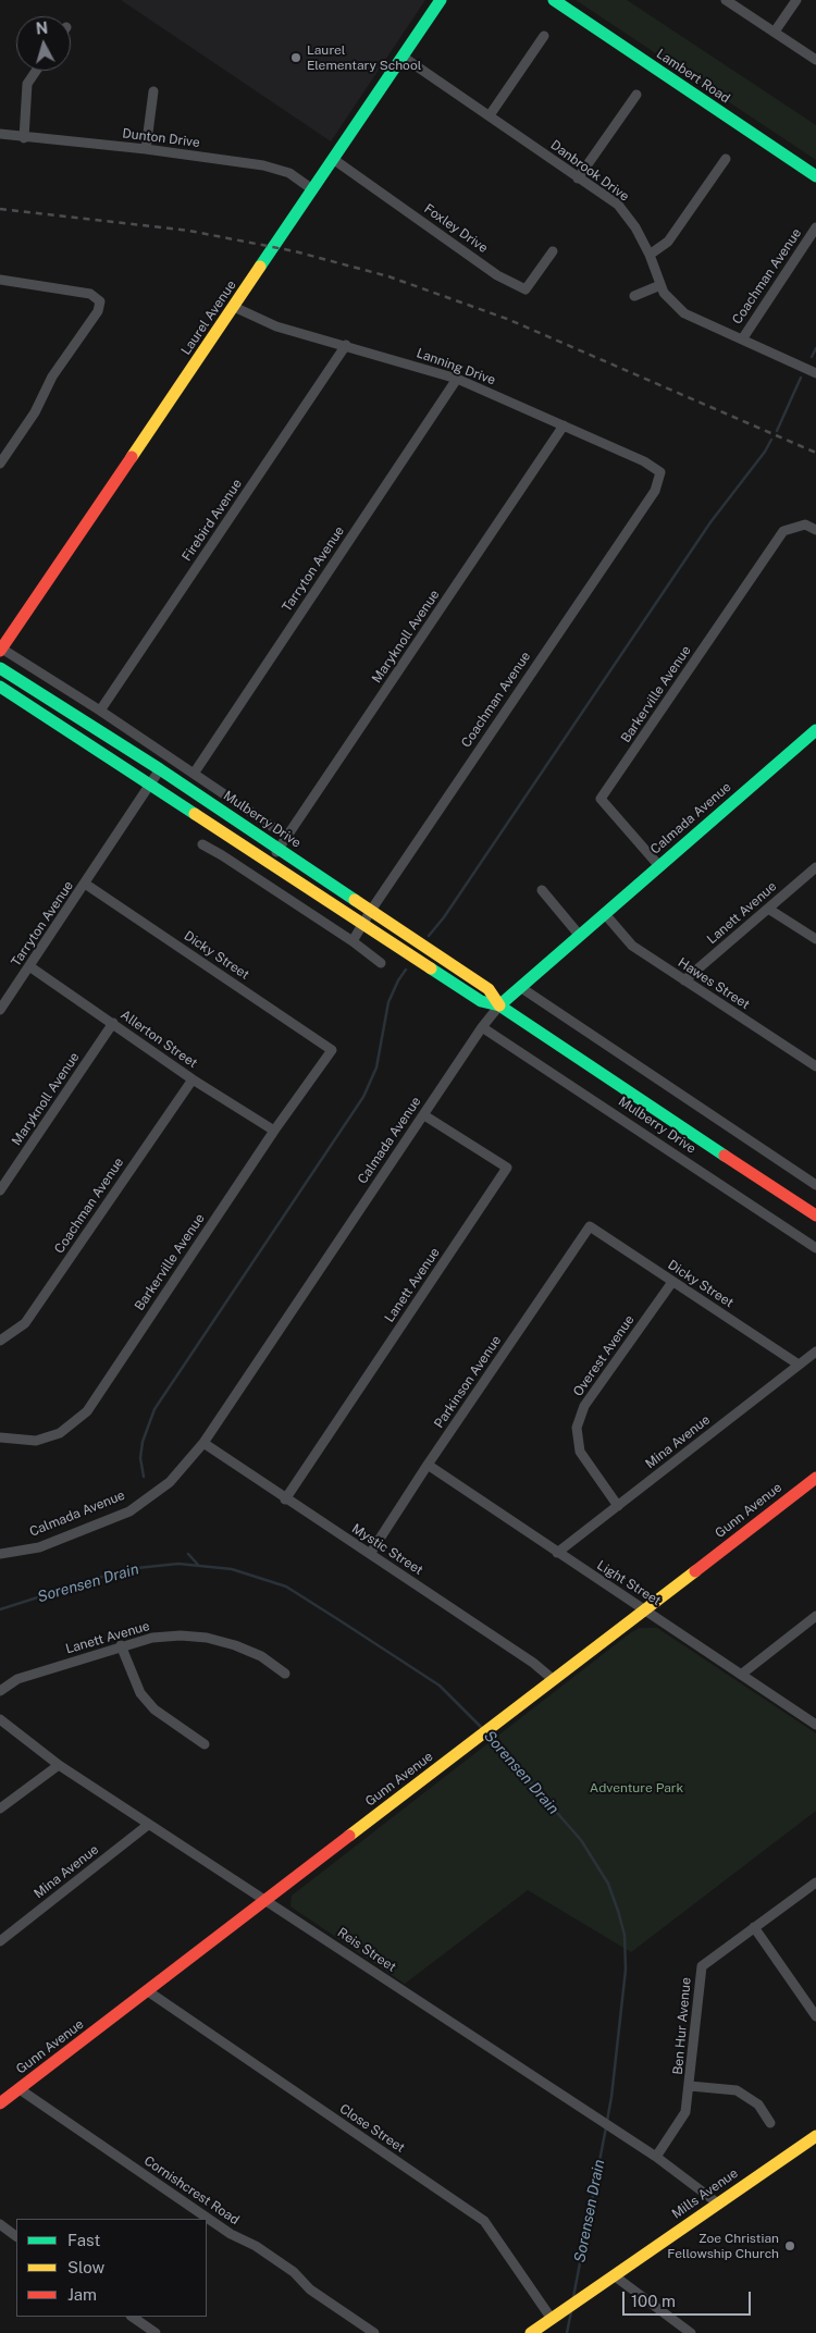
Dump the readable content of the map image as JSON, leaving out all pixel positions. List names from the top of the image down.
{
  "streets": {
    "street": [
      "Lambert Road",
      "Dunton Drive",
      "Danbrook Drive",
      "Foxley Drive",
      "Coachman Avenue",
      "Laurel Avenue",
      "Lanning Drive",
      "Firebird Avenue",
      "Tarryton Avenue",
      "Maryknoll Avenue",
      "Barkerville Avenue",
      "Calmada Avenue",
      "Mulberry Drive",
      "Lanett Avenue",
      "Dicky Street",
      "Hawes Street",
      "Allerton Street",
      "Overest Avenue",
      "Parkinson Avenue",
      "Mina Avenue",
      "Gunn Avenue",
      "Mystic Street",
      "Light Street",
      "Reis Street",
      "Ben Hur Avenue",
      "Close Street",
      "Cornishcrest Road",
      "Mills Avenue"
    ]
  },
  "crossings": [
    ["Dunton Drive", "Laurel Avenue"],
    ["Danbrook Drive", "Coachman Avenue"],
    ["Danbrook Drive", "Laurel Avenue"],
    ["Foxley Drive", "Laurel Avenue"],
    ["Coachman Avenue", "Lanning Drive"],
    ["Coachman Avenue", "Mulberry Drive"],
    ["Coachman Avenue", "Allerton Street"],
    ["Laurel Avenue", "Lanning Drive"],
    ["Lanning Drive", "Firebird Avenue"],
    ["Lanning Drive", "Tarryton Avenue"],
    ["Lanning Drive", "Maryknoll Avenue"],
    ["Tarryton Avenue", "Mulberry Drive"],
    ["Tarryton Avenue", "Dicky Street"],
    ["Tarryton Avenue", "Allerton Street"],
    ["Maryknoll Avenue", "Mulberry Drive"],
    ["Maryknoll Avenue", "Allerton Street"],
    ["Barkerville Avenue", "Calmada Avenue"],
    ["Barkerville Avenue", "Dicky Street"],
    ["Barkerville Avenue", "Allerton Street"],
    ["Calmada Avenue", "Mulberry Drive"],
    ["Calmada Avenue", "Lanett Avenue"],
    ["Calmada Avenue", "Hawes Street"],
    ["Calmada Avenue", "Mystic Street"],
    ["Lanett Avenue", "Hawes Street"],
    ["Lanett Avenue", "Mystic Street"],
    ["Dicky Street", "Overest Avenue"],
    ["Dicky Street", "Parkinson Avenue"],
    ["Dicky Street", "Mina Avenue"],
    ["Overest Avenue", "Mina Avenue"],
    ["Parkinson Avenue", "Mystic Street"],
    ["Parkinson Avenue", "Light Street"],
    ["Mina Avenue", "Light Street"],
    ["Mina Avenue", "Reis Street"],
    ["Gunn Avenue", "Mystic Street"],
    ["Gunn Avenue", "Light Street"],
    ["Gunn Avenue", "Reis Street"],
    ["Gunn Avenue", "Close Street"],
    ["Gunn Avenue", "Cornishcrest Road"],
    ["Reis Street", "Ben Hur Avenue"],
    ["Reis Street", "Mills Avenue"],
    ["Close Street", "Mills Avenue"]
  ],
  "water": ["Sorensen Drain"],
  "parks": ["Adventure Park"],
  "places": ["Laurel Elementary School", "Zoe Christian Fellowship Church"],
  "legend": ["Fast", "Slow", "Jam"],
  "scale_bar": "100 m",
  "north": "top"
}
